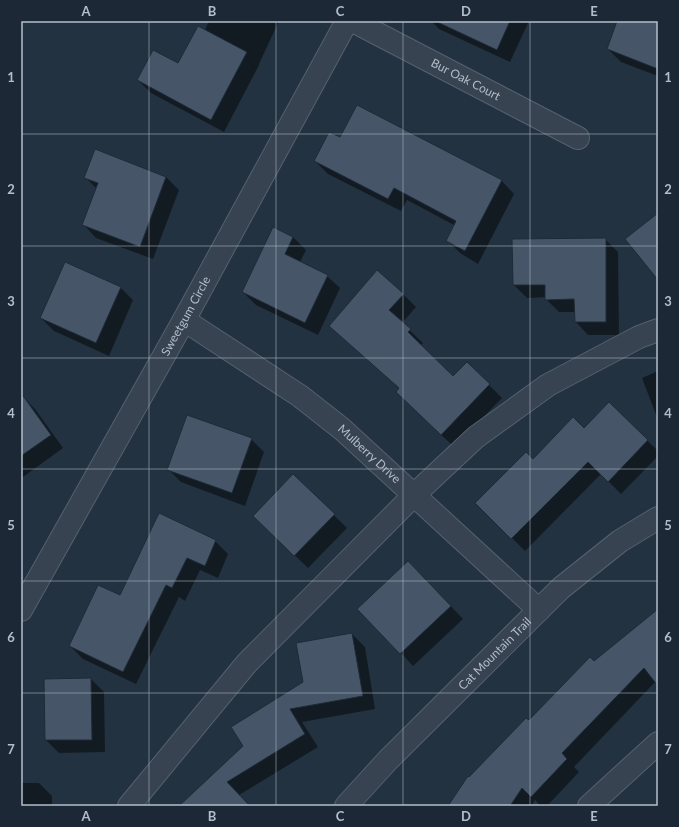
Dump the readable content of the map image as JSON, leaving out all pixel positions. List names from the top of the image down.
{
  "streets": {
    "street": [
      "Bur Oak Court",
      "Sweetgum Circle",
      "Mulberry Drive",
      "Cat Mountain Trail"
    ]
  },
  "crossings": [
    ["Sweetgum Circle", "Mulberry Drive"],
    ["Mulberry Drive", "Cat Mountain Trail"]
  ],
  "grid": {
    "columns": [
      "A",
      "B",
      "C",
      "D",
      "E"
    ],
    "rows": [
      "1",
      "2",
      "3",
      "4",
      "5",
      "6",
      "7"
    ]
  }
}
